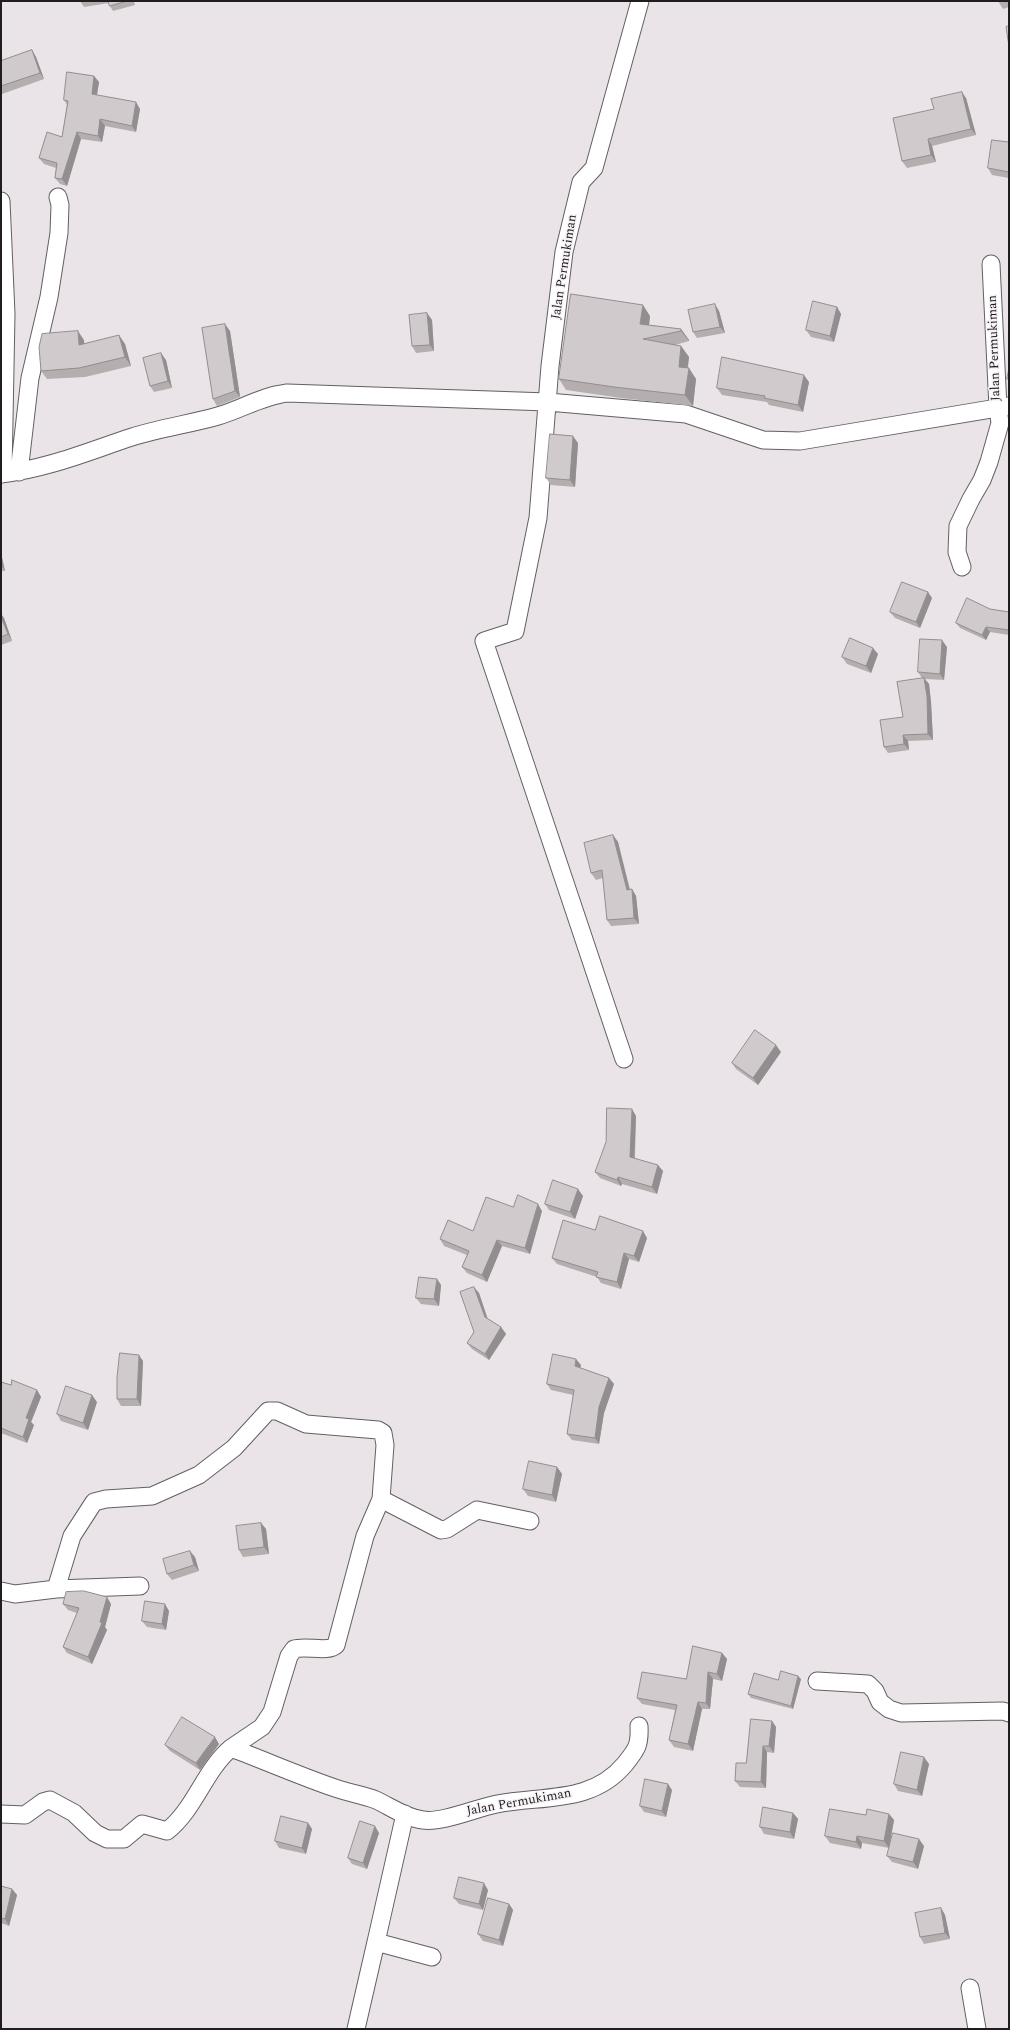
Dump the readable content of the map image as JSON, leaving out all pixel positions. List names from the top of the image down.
{
  "streets": {
    "street": ["Jalan Permukiman"]
  }
}
